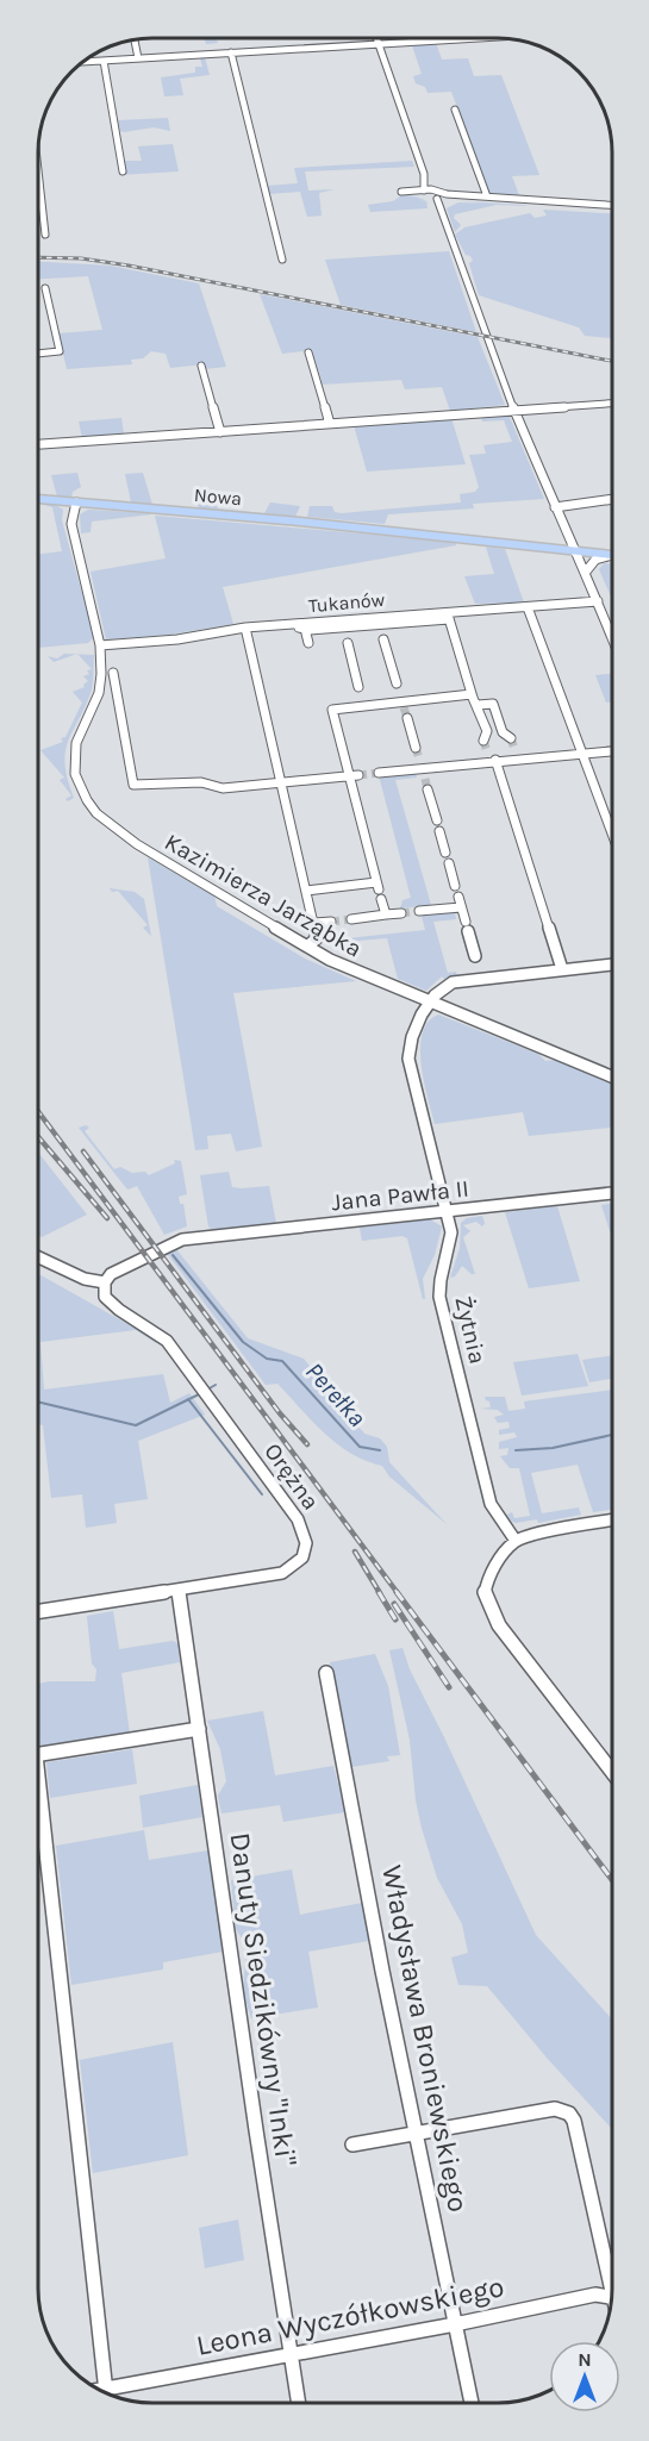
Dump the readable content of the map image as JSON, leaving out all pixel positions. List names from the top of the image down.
{
  "streets": {
    "main road": ["Nowa"],
    "street": [
      "Tukanów",
      "Kazimierza Jarząbka",
      "Jana Pawła II",
      "Żytnia",
      "Orężna",
      "Danuty Siedzikówny \"Inki\"",
      "Władysława Broniewskiego",
      "Leona Wyczółkowskiego"
    ]
  },
  "crossings": [
    ["Nowa", "Kazimierza Jarząbka"],
    ["Tukanów", "Kazimierza Jarząbka"],
    ["Kazimierza Jarząbka", "Żytnia"],
    ["Jana Pawła II", "Żytnia"],
    ["Jana Pawła II", "Orężna"],
    ["Orężna", "Danuty Siedzikówny \"Inki\""],
    ["Danuty Siedzikówny \"Inki\"", "Leona Wyczółkowskiego"],
    ["Władysława Broniewskiego", "Leona Wyczółkowskiego"]
  ],
  "water": ["Perełka"],
  "north": "top"
}
